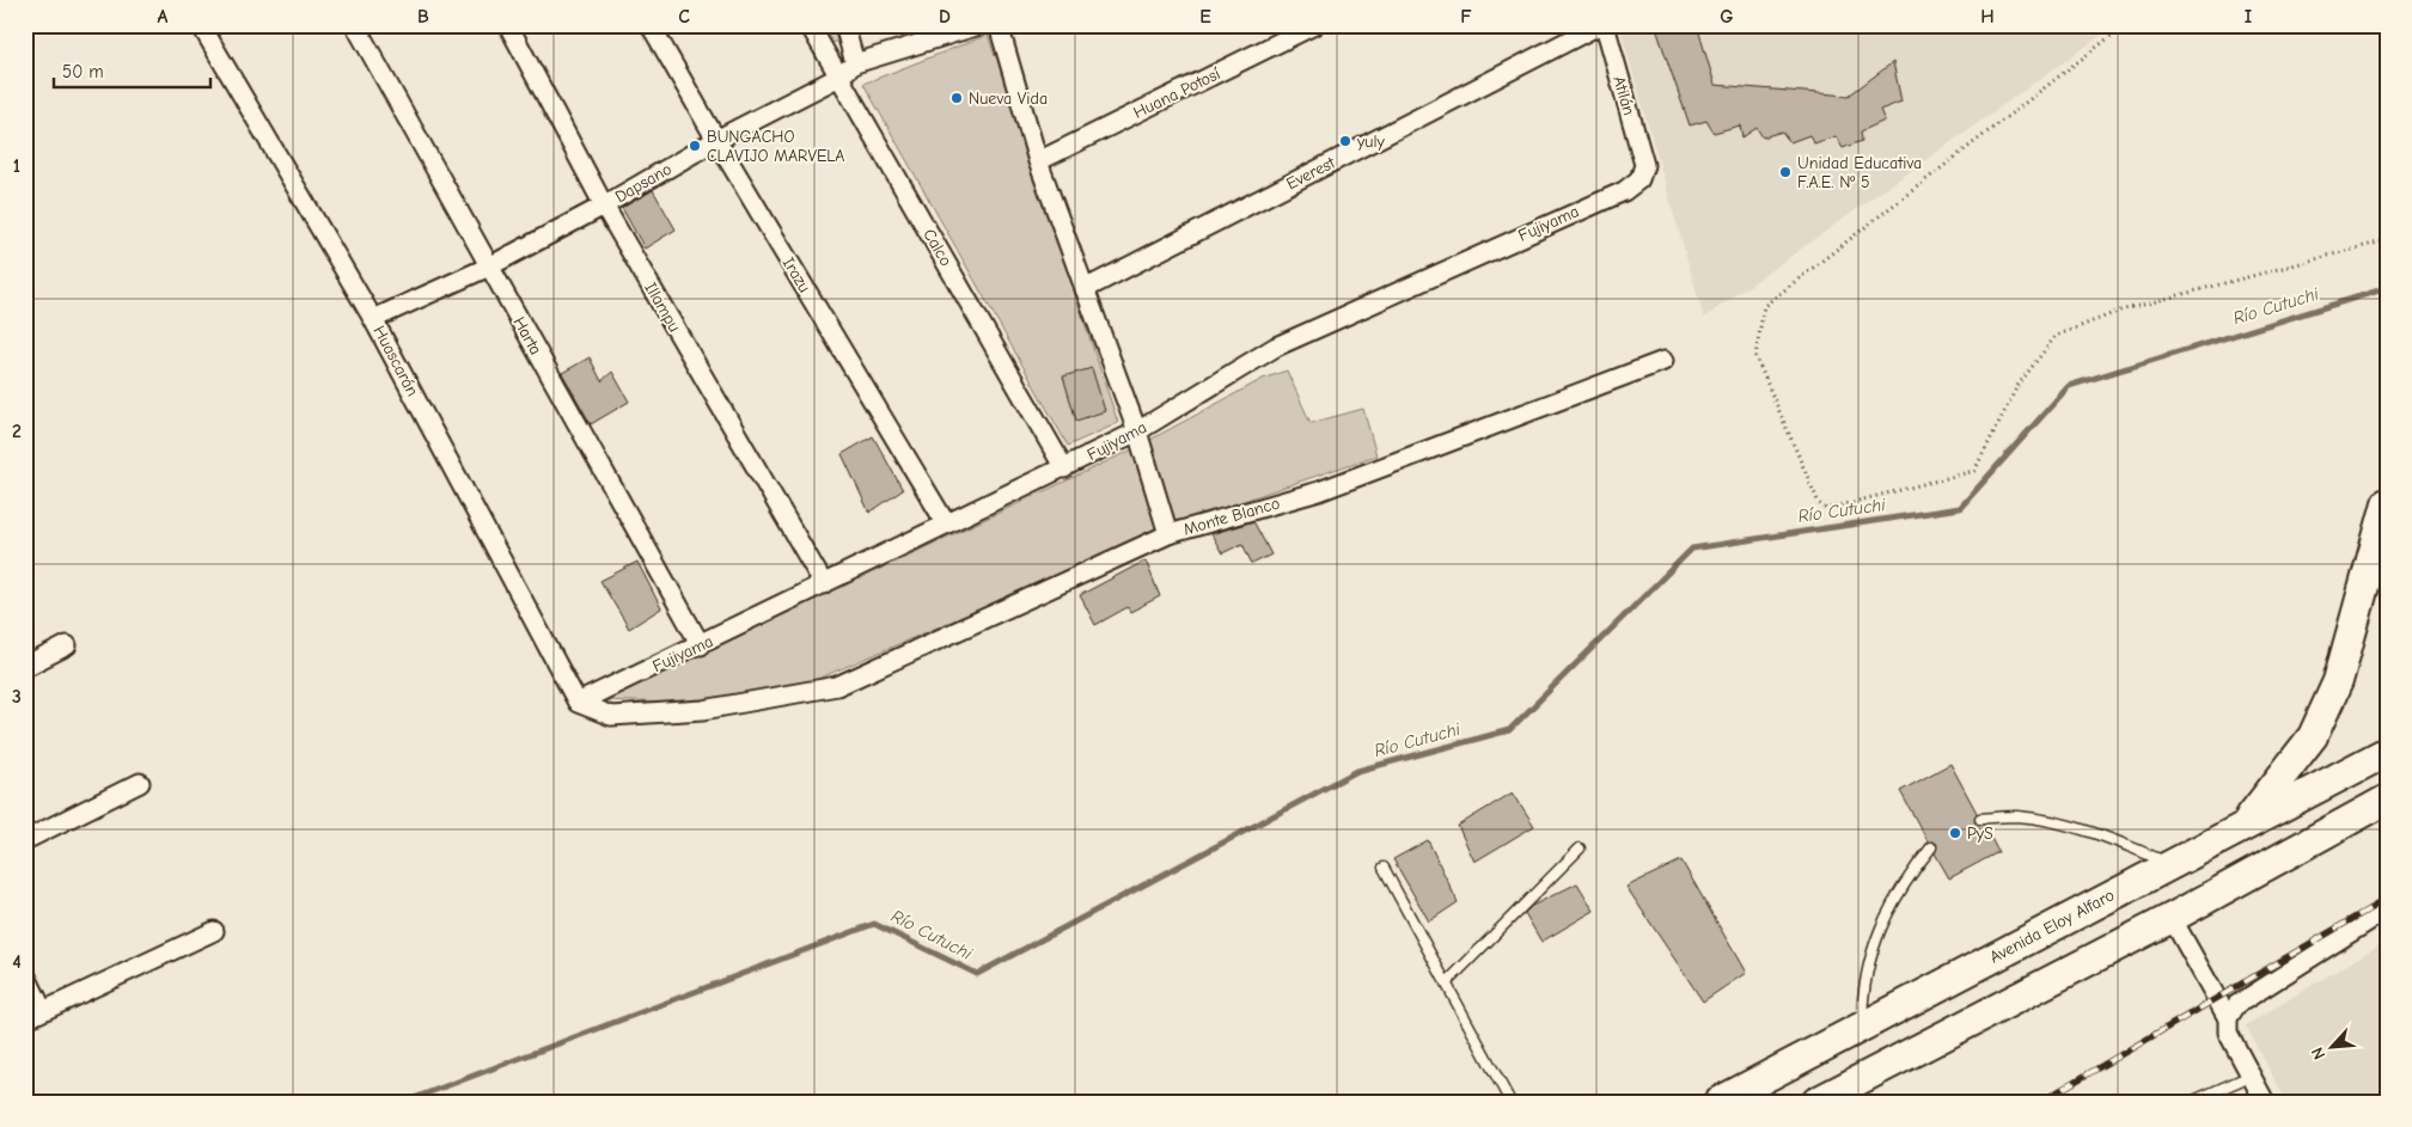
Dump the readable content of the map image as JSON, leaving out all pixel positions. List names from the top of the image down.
{
  "streets": {
    "main road": ["Avenida Eloy Alfaro"],
    "street": [
      "Huana Potosí",
      "Atilán",
      "Everest",
      "Dapsano",
      "Fujiyama",
      "Calco",
      "Irazu",
      "Illampu",
      "Harta",
      "Huascarán",
      "Monte Blanco"
    ]
  },
  "crossings": [
    ["Huana Potosí", "Monte Blanco"],
    ["Atilán", "Fujiyama"],
    ["Everest", "Monte Blanco"],
    ["Dapsano", "Calco"],
    ["Dapsano", "Irazu"],
    ["Dapsano", "Illampu"],
    ["Dapsano", "Harta"],
    ["Dapsano", "Huascarán"],
    ["Fujiyama", "Calco"],
    ["Fujiyama", "Irazu"],
    ["Fujiyama", "Illampu"],
    ["Fujiyama", "Harta"],
    ["Fujiyama", "Huascarán"],
    ["Fujiyama", "Monte Blanco"]
  ],
  "water": ["Río Cutuchi"],
  "places": [
    "Nueva Vida",
    "yuly",
    "BUNGACHO CLAVIJO MARVELA",
    "Unidad Educativa F.A.E. Nº 5",
    "PyS"
  ],
  "scale_bar": "50 m",
  "north": "bottom left",
  "grid": {
    "columns": [
      "A",
      "B",
      "C",
      "D",
      "E",
      "F",
      "G",
      "H",
      "I"
    ],
    "rows": [
      "1",
      "2",
      "3",
      "4"
    ]
  }
}
